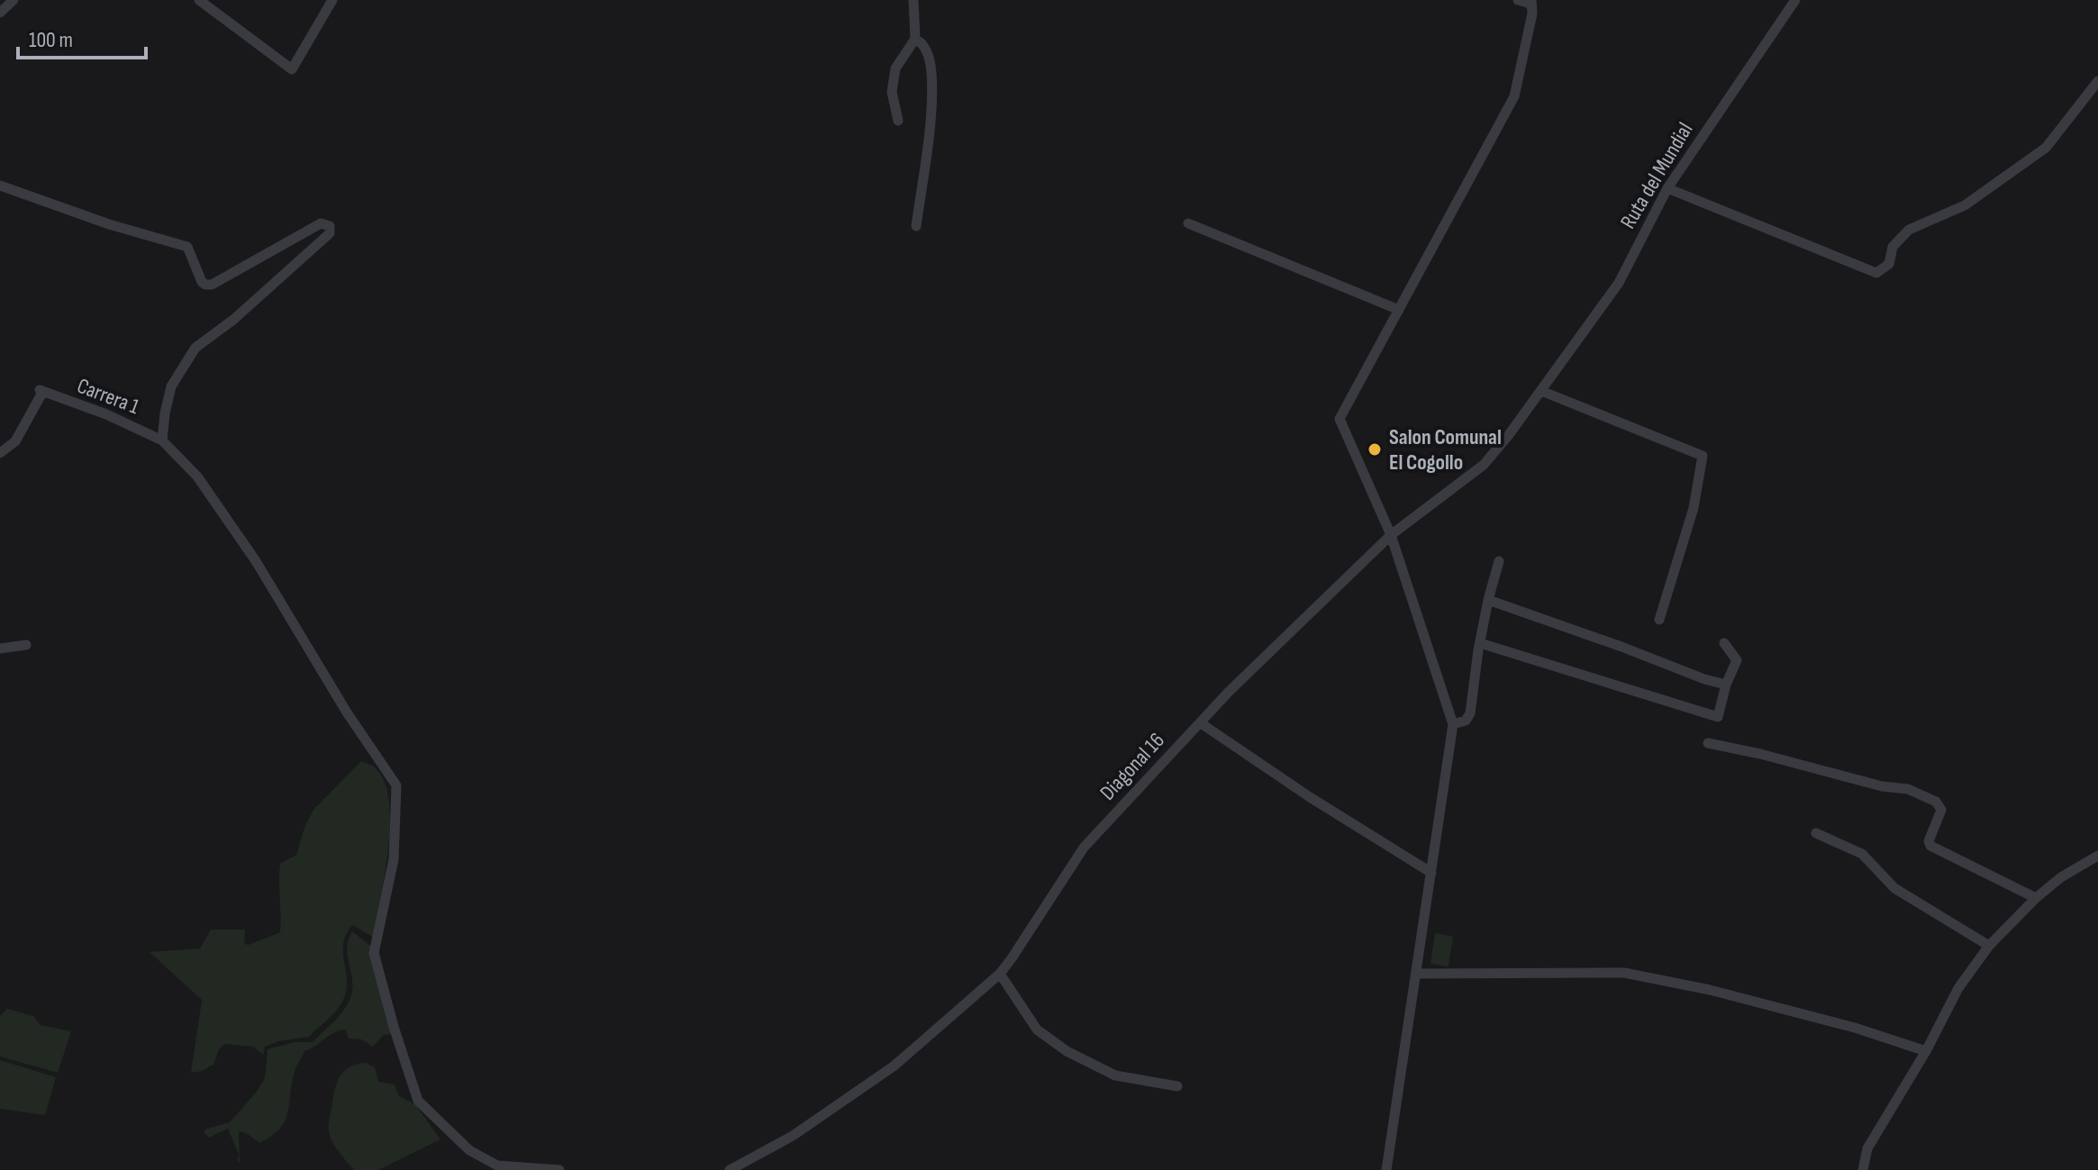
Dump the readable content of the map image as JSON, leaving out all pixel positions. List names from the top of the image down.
{
  "streets": {
    "street": ["Ruta del Mundial", "Carrera 1", "Diagonal 16"]
  },
  "crossings": [
    ["Ruta del Mundial", "Diagonal 16"]
  ],
  "places": ["Salon Comunal El Cogollo"],
  "scale_bar": "100 m"
}
